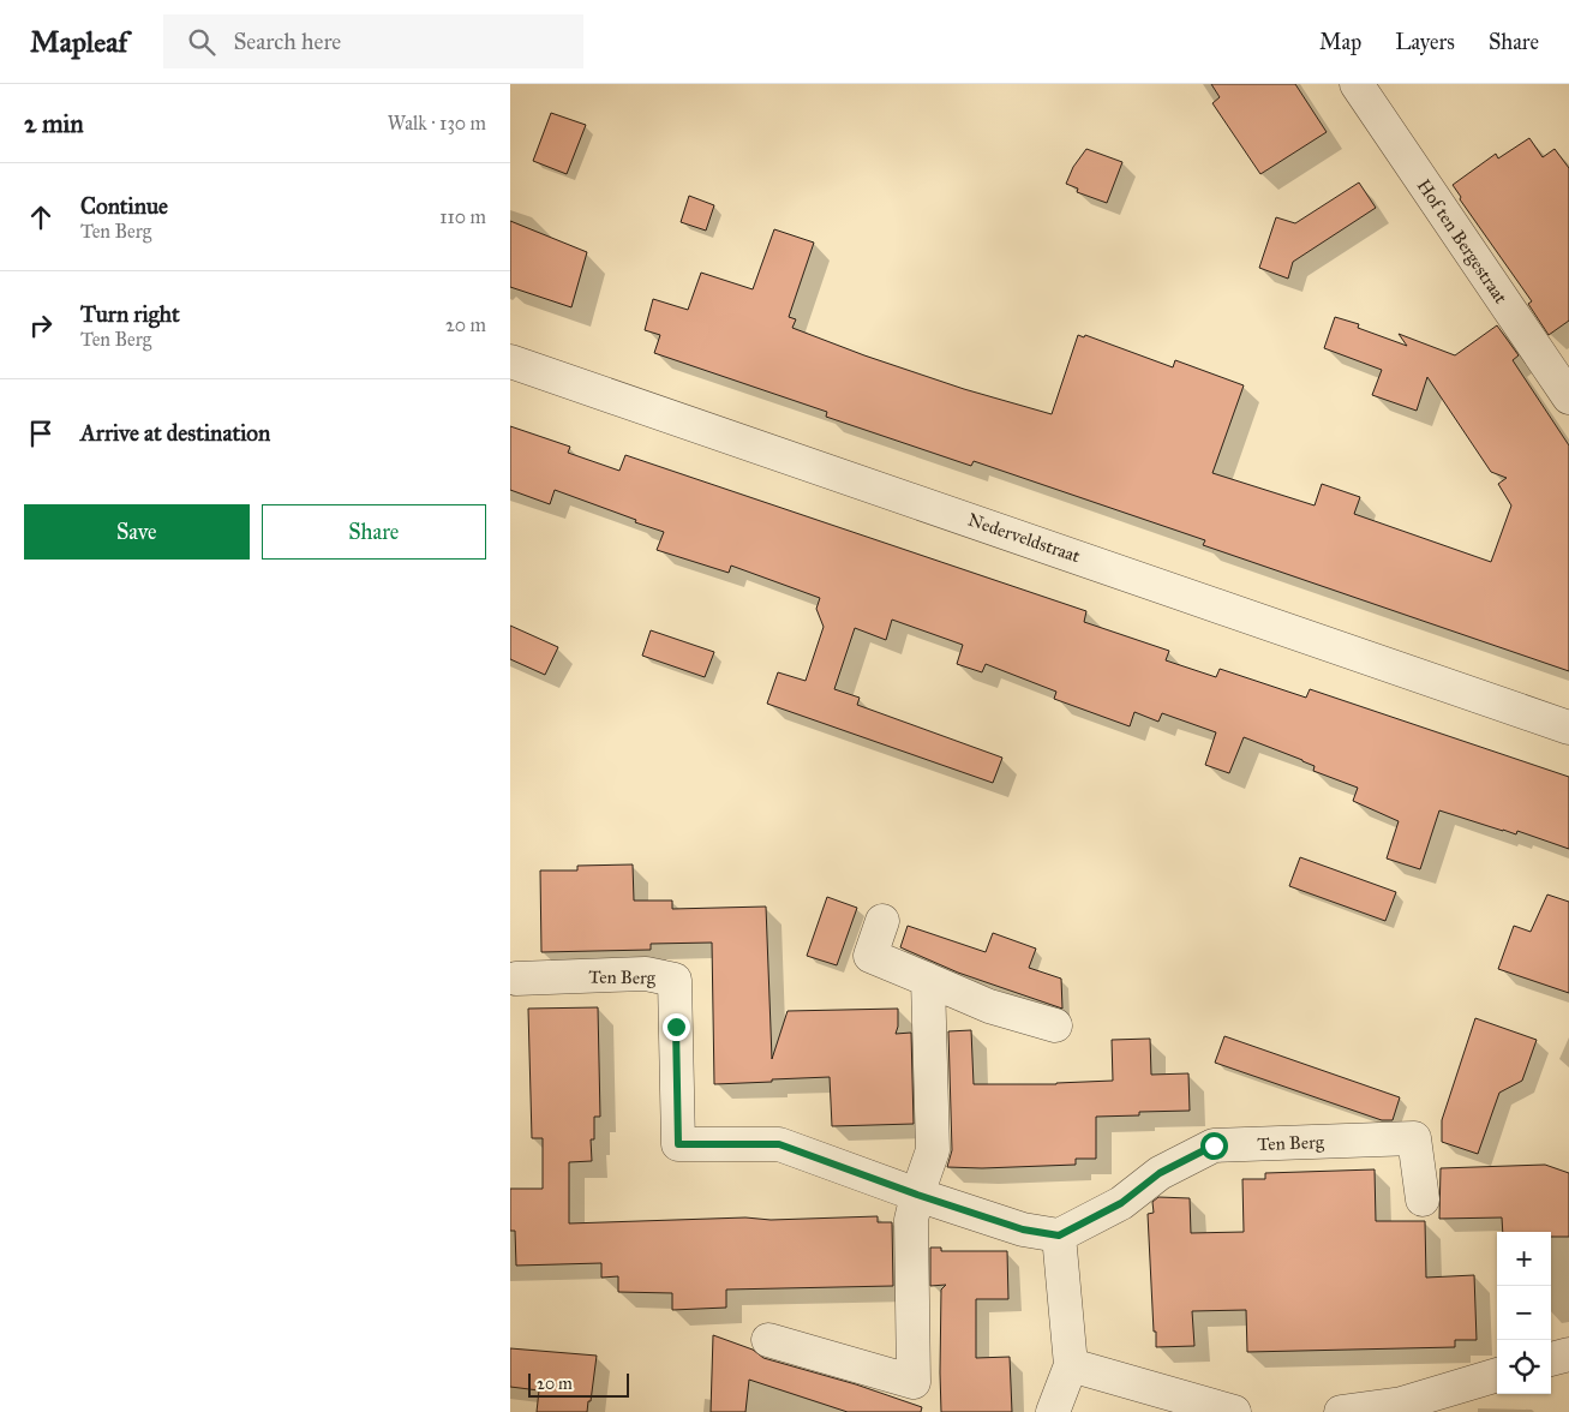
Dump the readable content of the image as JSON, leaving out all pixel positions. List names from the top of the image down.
{
  "streets": {
    "street": ["Hof ten Bergestraat", "Nederveldstraat", "Ten Berg"]
  },
  "scale_bar": "20 m",
  "page": {
    "header": "Mapleaf",
    "search": "Search here",
    "nav": ["Map", "Layers", "Share"],
    "heading": ["2 min", "Walk · 130 m"],
    "list": [
      ["Continue", "Ten Berg", "110 m"],
      ["Turn right", "Ten Berg", "20 m"],
      "Arrive at destination"
    ],
    "buttons": ["Save", "Share"],
    "map_buttons": ["+", "−"],
    "scale": "20 m"
  }
}
